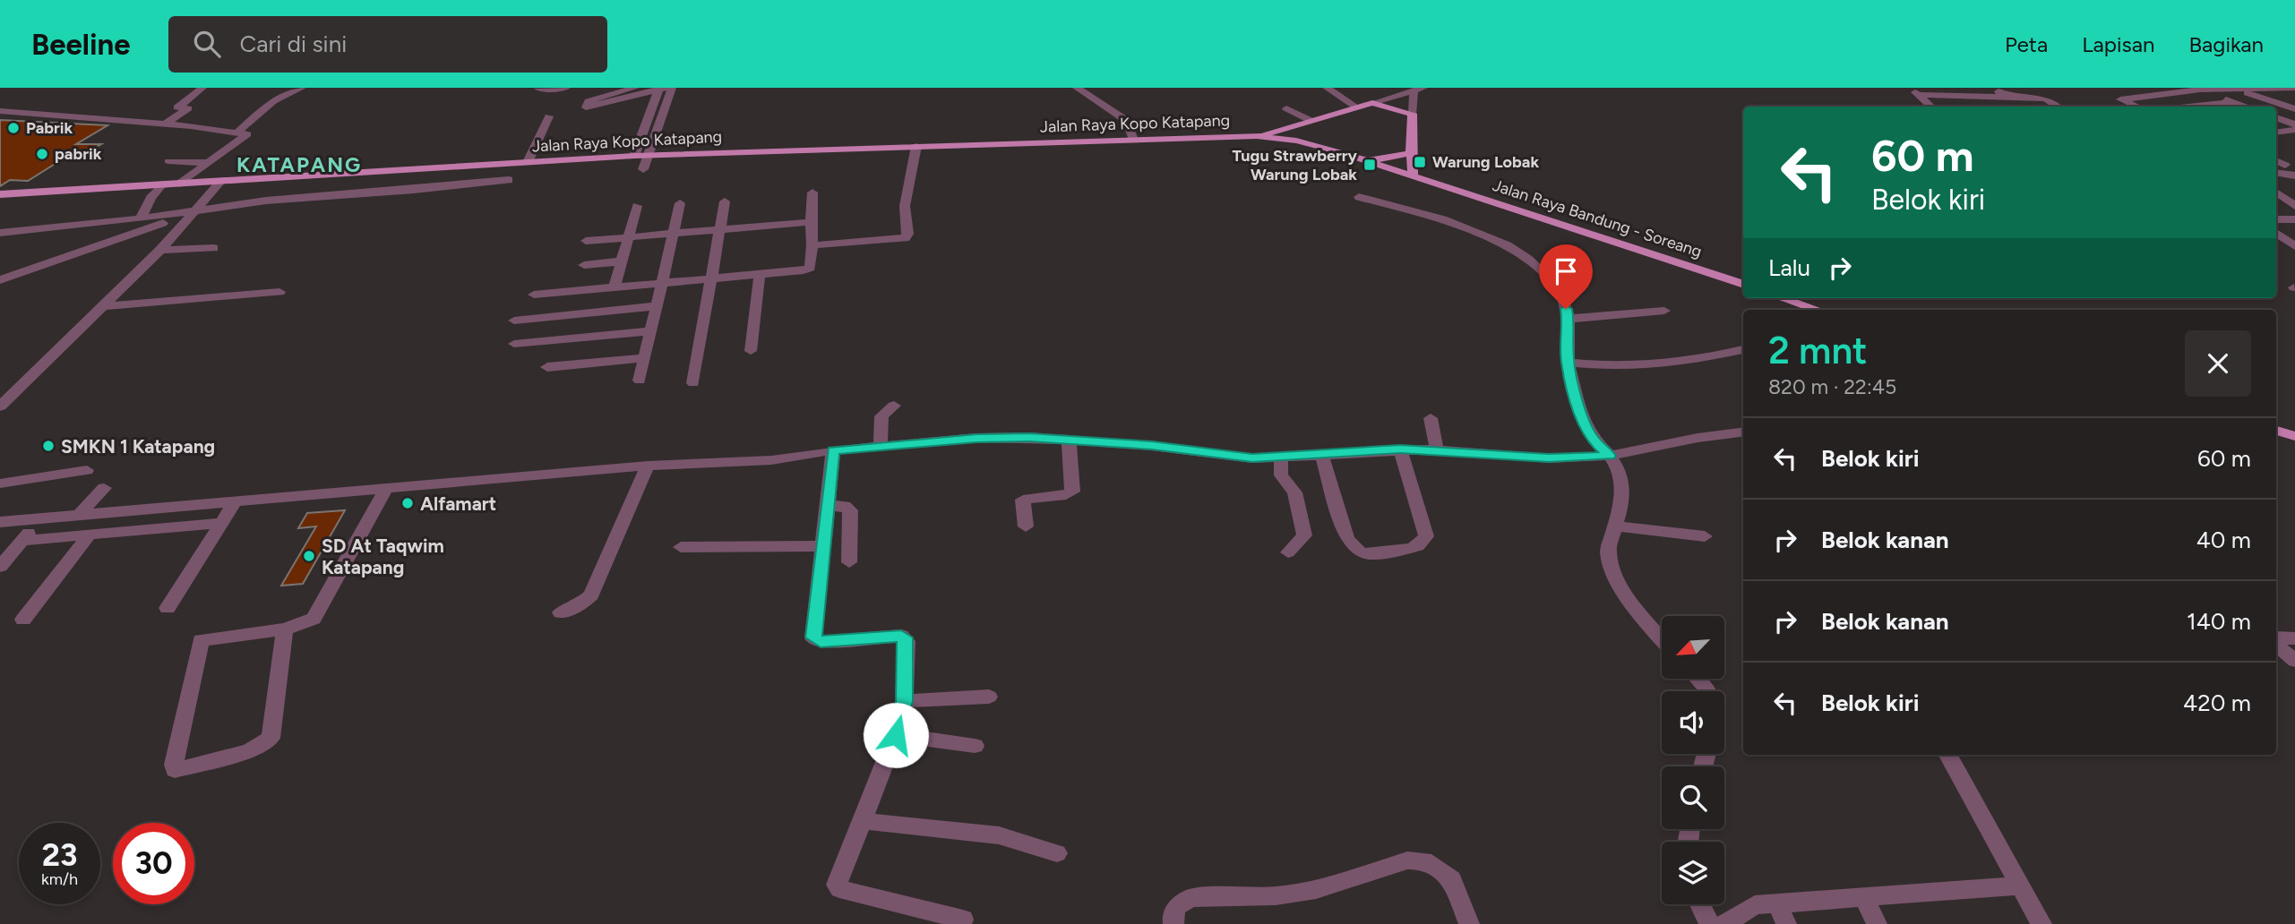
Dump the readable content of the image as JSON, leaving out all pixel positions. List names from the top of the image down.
{
  "streets": {
    "main road": ["Jalan Raya Kopo Katapang", "Jalan Raya Bandung - Soreang"]
  },
  "crossings": [
    ["Jalan Raya Kopo Katapang", "Jalan Raya Bandung - Soreang"]
  ],
  "districts": ["KATAPANG"],
  "places": {
    "other": [
      "Pabrik",
      "pabrik",
      "SMKN 1 Katapang",
      "Alfamart",
      "SD At Taqwim Katapang"
    ],
    "transit": ["Warung Lobak", "Tugu Strawberry Warung Lobak"]
  },
  "north": "bottom left",
  "page": {
    "header": "Beeline",
    "search": "Cari di sini",
    "nav": ["Peta", "Lapisan", "Bagikan"],
    "turn": ["60 m", "Belok kiri"],
    "then": "Lalu",
    "heading": ["2 mnt", "820 m · 22:45"],
    "list": [
      {
        "name": "Belok kiri",
        "value": "60 m"
      },
      {
        "name": "Belok kanan",
        "value": "40 m"
      },
      {
        "name": "Belok kanan",
        "value": "140 m"
      },
      {
        "name": "Belok kiri",
        "value": "420 m"
      }
    ],
    "speed": "23 km/h",
    "limit": "30"
  }
}
